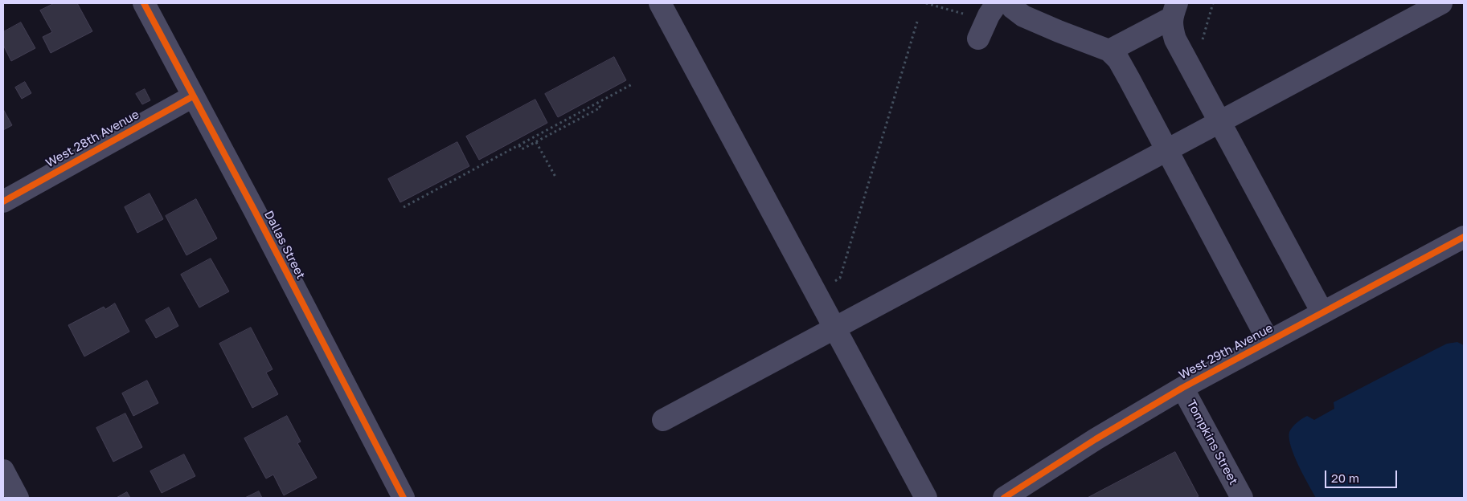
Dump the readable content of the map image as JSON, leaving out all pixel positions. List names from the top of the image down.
{
  "streets": {
    "street": [
      "West 28th Avenue",
      "Dallas Street",
      "West 29th Avenue",
      "Tompkins Street"
    ]
  },
  "crossings": [
    ["West 28th Avenue", "Dallas Street"],
    ["West 29th Avenue", "Tompkins Street"]
  ],
  "scale_bar": "20 m"
}
